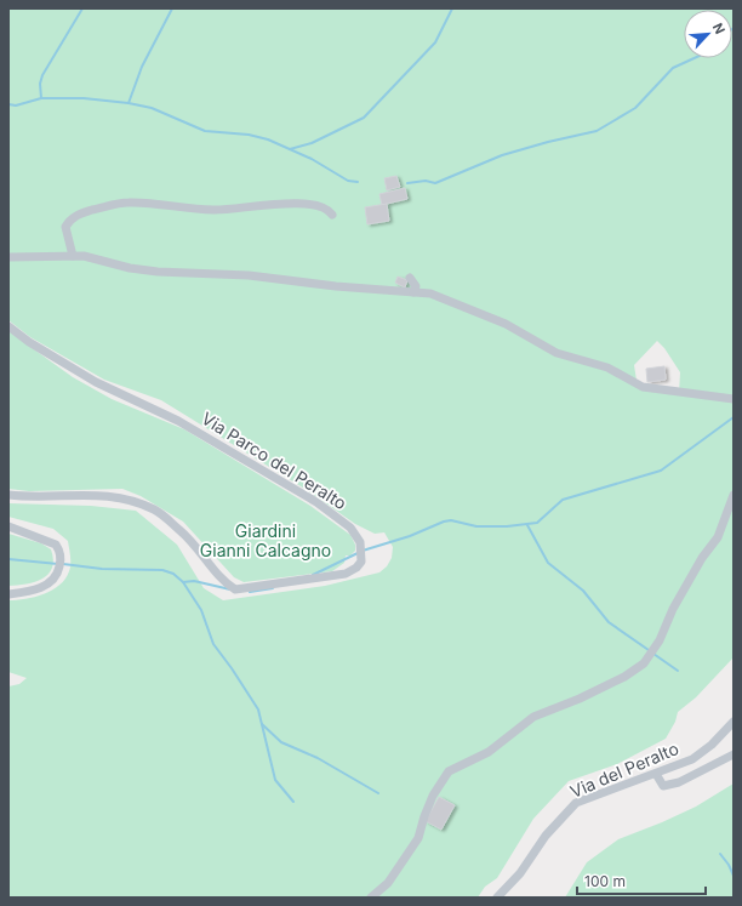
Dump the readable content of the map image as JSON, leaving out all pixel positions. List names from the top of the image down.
{
  "streets": {
    "street": ["Via Parco del Peralto", "Via del Peralto"]
  },
  "parks": ["Giardini Gianni Calcagno"],
  "scale_bar": "100 m",
  "north": "top right"
}
